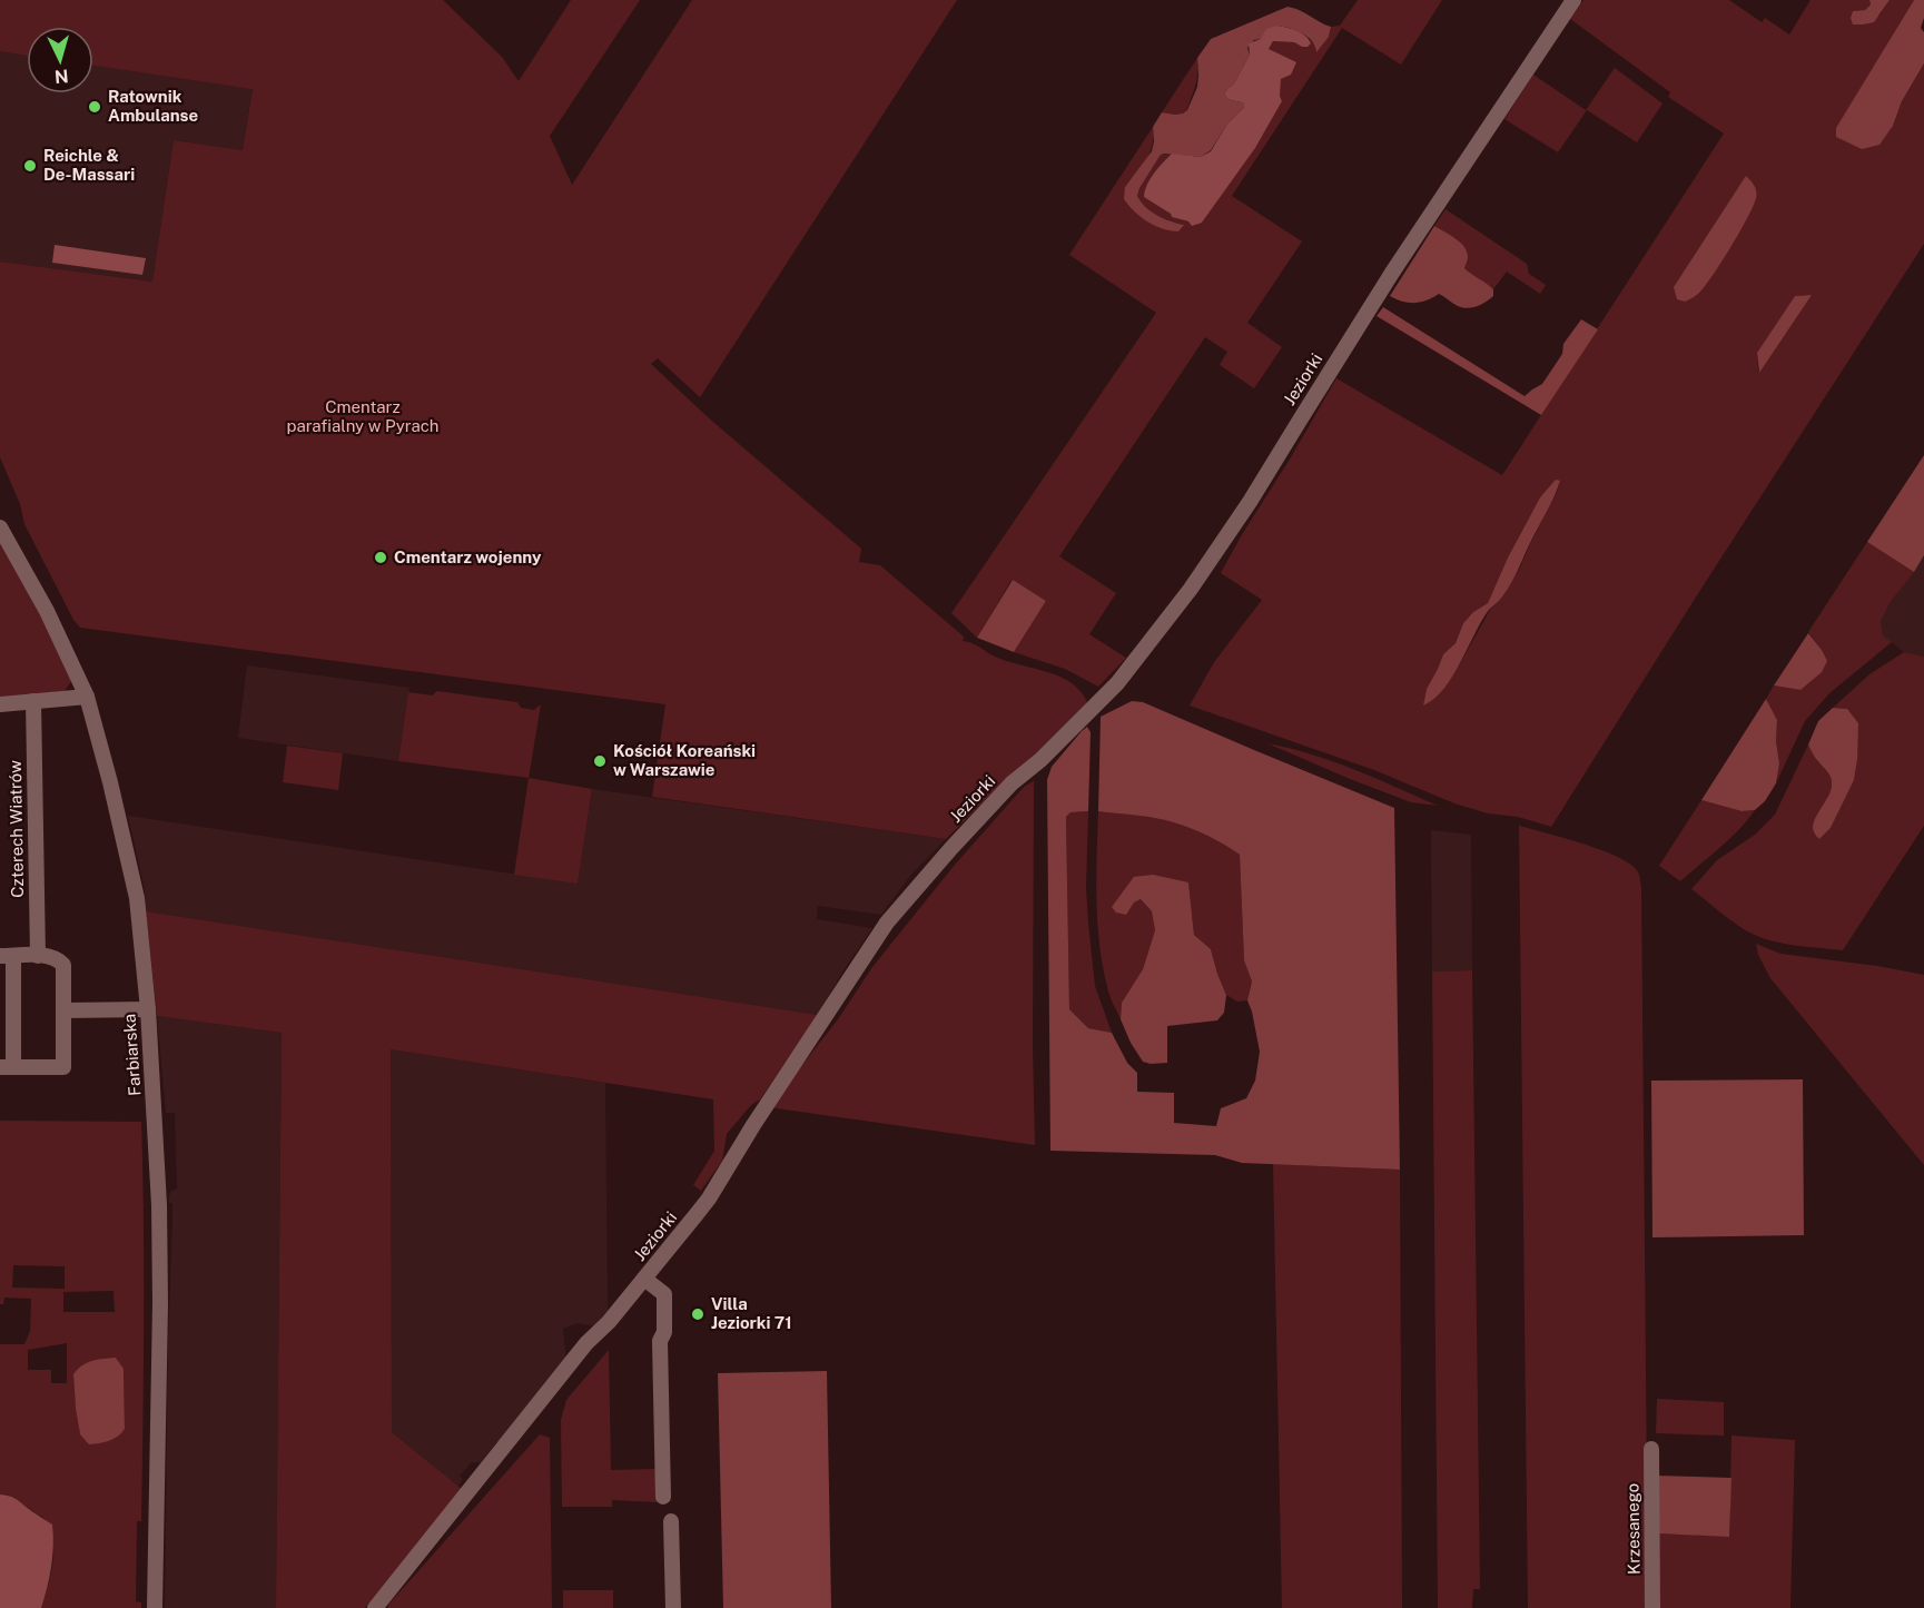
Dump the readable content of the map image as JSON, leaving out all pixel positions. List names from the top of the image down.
{
  "streets": {
    "street": [
      "Jeziorki",
      "Czterech Wiatrów",
      "Farbiarska",
      "Krzesanego"
    ]
  },
  "parks": ["Cmentarz parafialny w Pyrach"],
  "places": [
    "Ratownik Ambulanse",
    "Reichle & De-Massari",
    "Cmentarz wojenny",
    "Kościół Koreański w Warszawie",
    "Villa Jeziorki 71"
  ],
  "north": "bottom"
}
